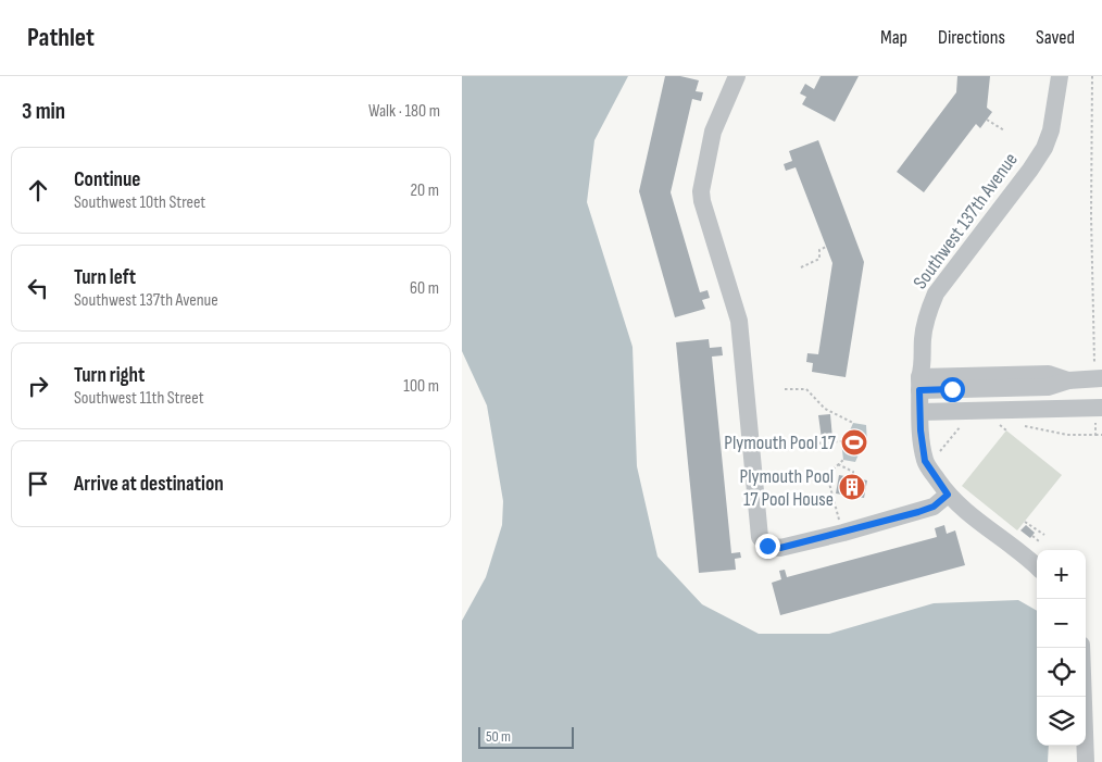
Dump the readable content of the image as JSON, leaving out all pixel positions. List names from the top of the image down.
{
  "streets": {
    "street": ["Southwest 137th Avenue"]
  },
  "places": {
    "sports": ["Plymouth Pool 17"],
    "building": ["Plymouth Pool 17 Pool House"]
  },
  "scale_bar": "50 m",
  "page": {
    "header": "Pathlet",
    "nav": ["Map", "Directions", "Saved"],
    "heading": ["3 min", "Walk · 180 m"],
    "list": [
      ["Continue", "Southwest 10th Street", "20 m"],
      ["Turn left", "Southwest 137th Avenue", "60 m"],
      ["Turn right", "Southwest 11th Street", "100 m"],
      "Arrive at destination"
    ],
    "map_buttons": ["+", "−"],
    "scale": "50 m"
  }
}
